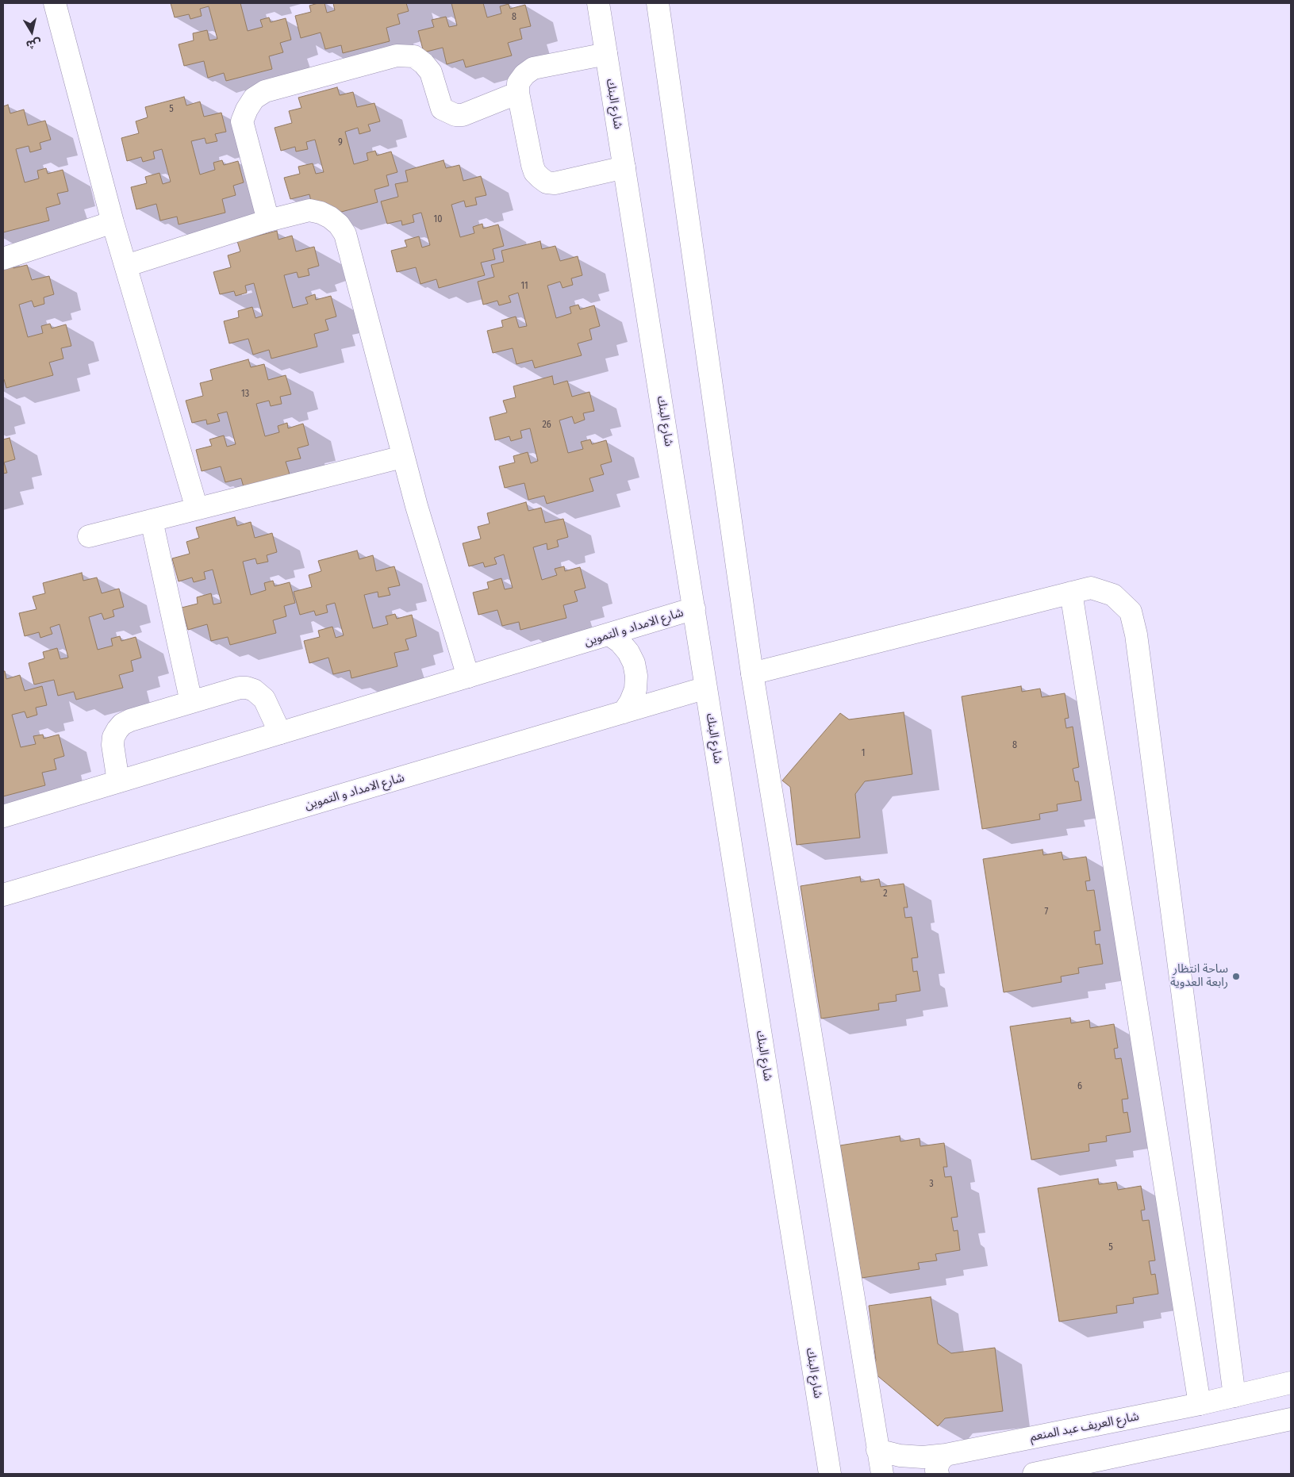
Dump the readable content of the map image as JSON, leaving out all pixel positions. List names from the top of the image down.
{
  "streets": {
    "street": ["شارع البنك", "شارع الامداد و التموين", "شارع العريف عبد المنعم"]
  },
  "crossings": [
    ["شارع البنك", "شارع الامداد و التموين"]
  ],
  "places": ["ساحة انتظار رابعة العدوية"],
  "house_numbers": [
    "8",
    "5",
    "9",
    "10",
    "11",
    "13",
    "26",
    "8",
    "1",
    "2",
    "7",
    "6",
    "3",
    "5"
  ],
  "north": "bottom"
}
